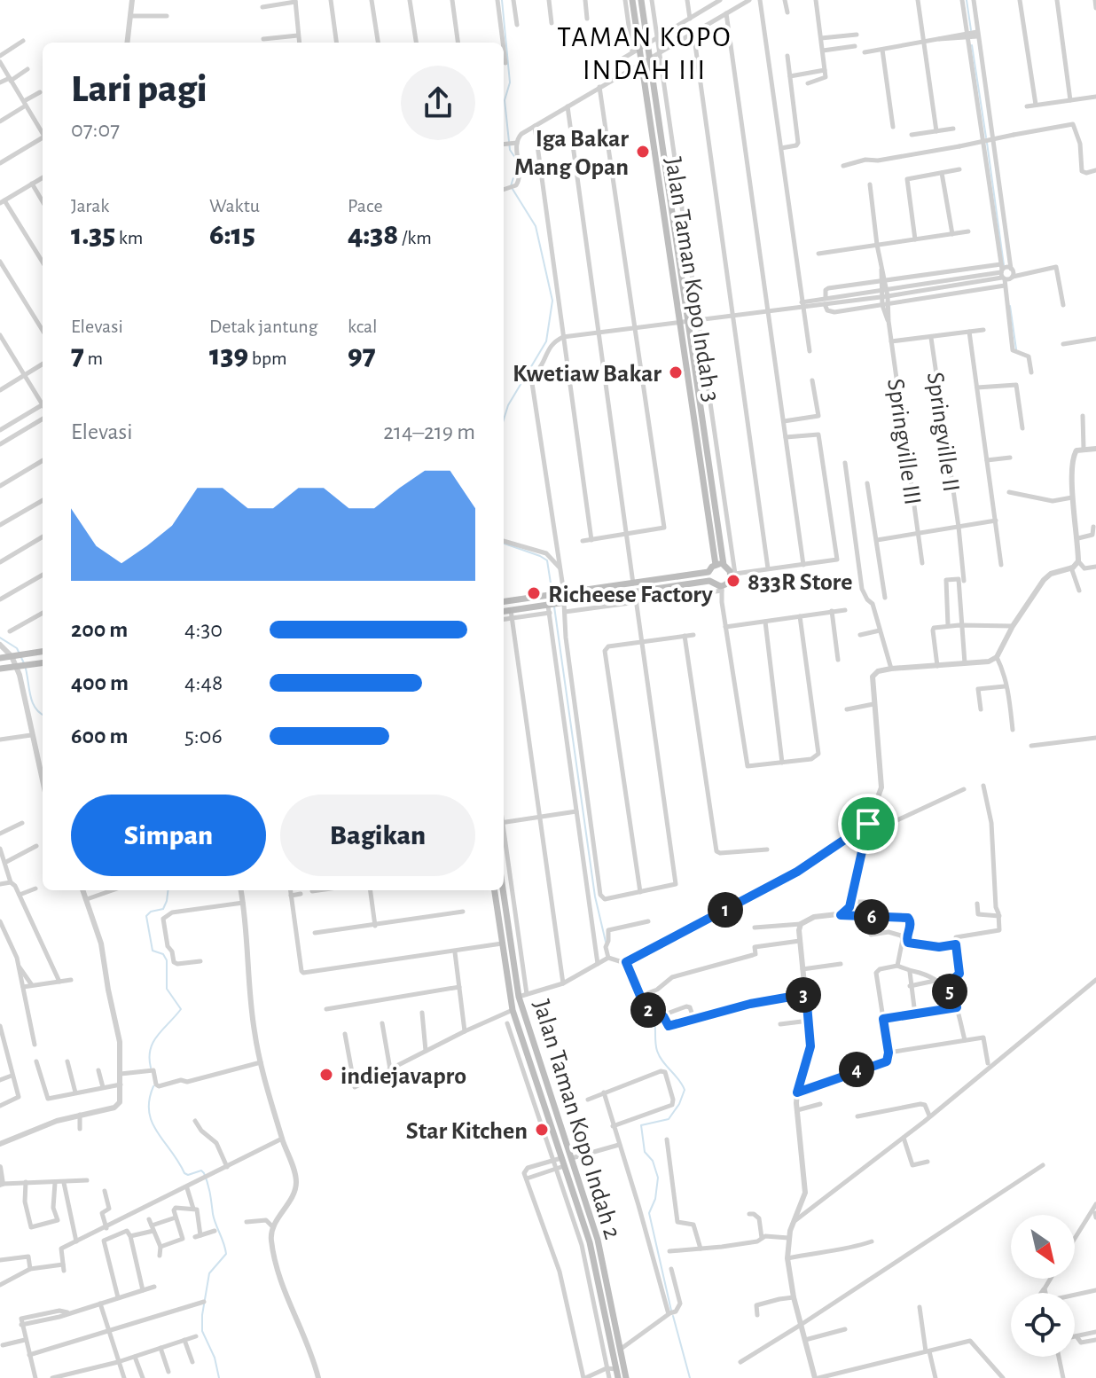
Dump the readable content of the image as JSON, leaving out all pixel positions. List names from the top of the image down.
{
  "streets": {
    "main road": ["Jalan Taman Kopo Indah 3", "Jalan Taman Kopo Indah 2"],
    "street": ["Springville II", "Springville III"]
  },
  "districts": ["TAMAN KOPO INDAH III"],
  "places": [
    "Iga Bakar Mang Opan",
    "Kwetiaw Bakar",
    "833R Store",
    "Richeese Factory",
    "indiejavapro",
    "Star Kitchen"
  ],
  "north": "bottom right",
  "page": {
    "heading": ["Lari pagi", "07:07"],
    "stats": [
      ["Jarak", "1.35 km"],
      ["Waktu", "6:15"],
      ["Pace", "4:38 /km"],
      ["Elevasi", "7 m"],
      ["Detak jantung", "139 bpm"],
      ["kcal", "97"]
    ],
    "chart": ["Elevasi", "214–219 m"],
    "list": [
      {
        "name": "200 m",
        "note": "4:30"
      },
      {
        "name": "400 m",
        "note": "4:48"
      },
      {
        "name": "600 m",
        "note": "5:06"
      }
    ],
    "buttons": ["Simpan", "Bagikan"],
    "pins": [
      "1",
      "6",
      "5",
      "3",
      "2",
      "4"
    ]
  }
}
